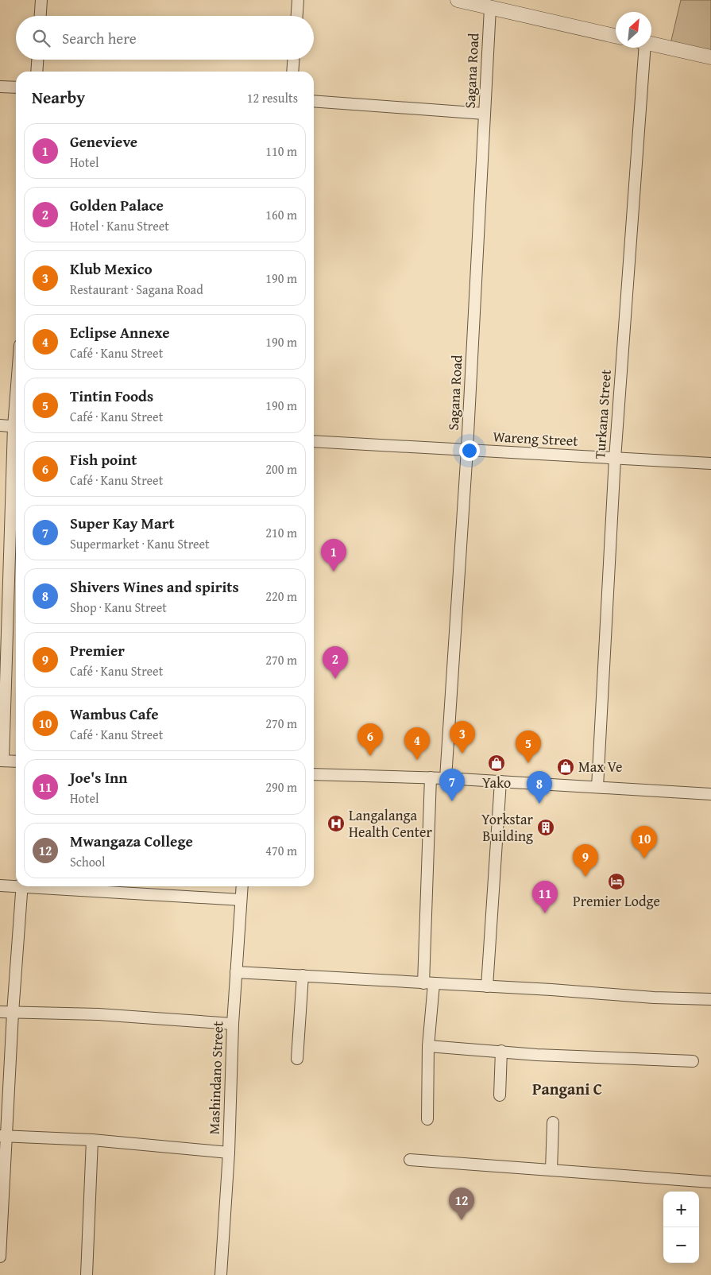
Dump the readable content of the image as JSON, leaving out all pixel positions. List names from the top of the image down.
{
  "streets": {
    "street": [
      "Sagana Road",
      "Turkana Street",
      "Wareng Street",
      "Mashindano Street"
    ]
  },
  "crossings": [
    ["Sagana Road", "Wareng Street"],
    ["Turkana Street", "Wareng Street"]
  ],
  "districts": ["Pangani C"],
  "places": {
    "shop": ["Yako", "Max Ve"],
    "hospital": ["Langalanga Health Center"],
    "building": ["Yorkstar Building"],
    "hotel": ["Premier Lodge"]
  },
  "north": "top right",
  "page": {
    "search": "Search here",
    "heading": ["Nearby", "12 results"],
    "list": [
      {
        "mark": "1",
        "name": "Genevieve",
        "note": "Hotel",
        "value": "110 m"
      },
      {
        "mark": "2",
        "name": "Golden Palace",
        "note": "Hotel · Kanu Street",
        "value": "160 m"
      },
      {
        "mark": "3",
        "name": "Klub Mexico",
        "note": "Restaurant · Sagana Road",
        "value": "190 m"
      },
      {
        "mark": "4",
        "name": "Eclipse Annexe",
        "note": "Café · Kanu Street",
        "value": "190 m"
      },
      {
        "mark": "5",
        "name": "Tintin Foods",
        "note": "Café · Kanu Street",
        "value": "190 m"
      },
      {
        "mark": "6",
        "name": "Fish point",
        "note": "Café · Kanu Street",
        "value": "200 m"
      },
      {
        "mark": "7",
        "name": "Super Kay Mart",
        "note": "Supermarket · Kanu Street",
        "value": "210 m"
      },
      {
        "mark": "8",
        "name": "Shivers Wines and spirits",
        "note": "Shop · Kanu Street",
        "value": "220 m"
      },
      {
        "mark": "9",
        "name": "Premier",
        "note": "Café · Kanu Street",
        "value": "270 m"
      },
      {
        "mark": "10",
        "name": "Wambus Cafe",
        "note": "Café · Kanu Street",
        "value": "270 m"
      },
      {
        "mark": "11",
        "name": "Joe's Inn",
        "note": "Hotel",
        "value": "290 m"
      },
      {
        "mark": "12",
        "name": "Mwangaza College",
        "note": "School",
        "value": "470 m"
      }
    ],
    "pins": [
      "1",
      "2",
      "3",
      "6",
      "4",
      "5",
      "7",
      "8",
      "10",
      "9",
      "11",
      "12"
    ],
    "map_buttons": ["+", "−"]
  }
}
